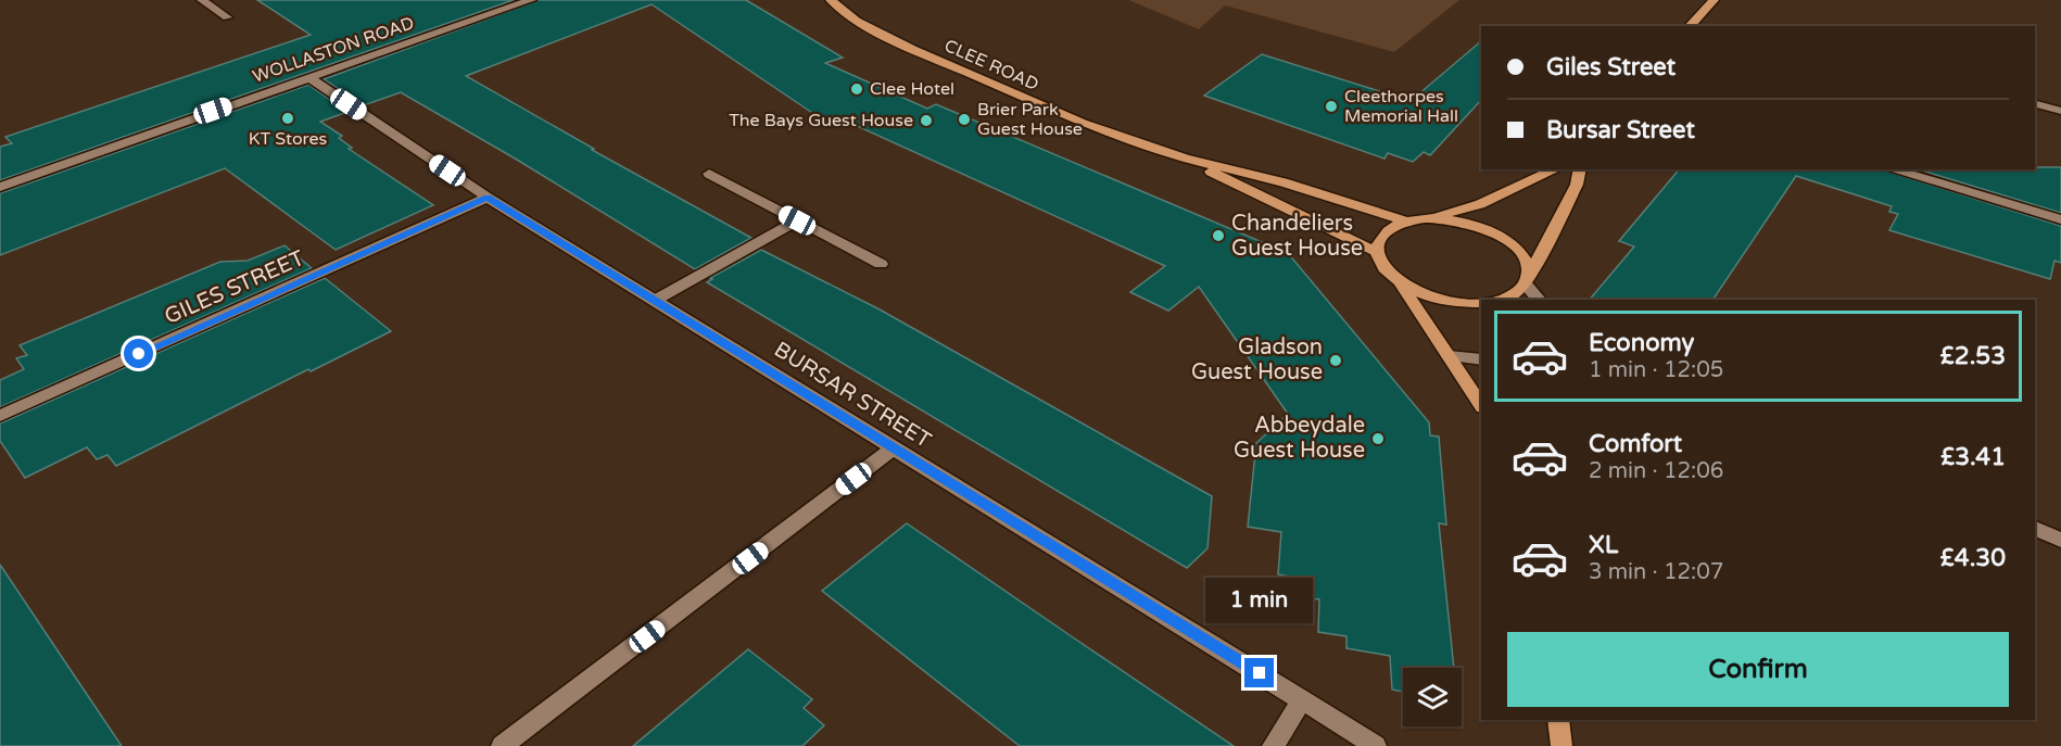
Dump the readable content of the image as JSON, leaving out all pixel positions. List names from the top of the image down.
{
  "streets": {
    "main road": ["CLEE ROAD"],
    "street": ["WOLLASTON ROAD", "GILES STREET", "BURSAR STREET"]
  },
  "crossings": [
    ["WOLLASTON ROAD", "BURSAR STREET"],
    ["GILES STREET", "BURSAR STREET"]
  ],
  "places": [
    "Clee Hotel",
    "Cleethorpes Memorial Hall",
    "KT Stores",
    "Brier Park Guest House",
    "The Bays Guest House",
    "Chandeliers Guest House",
    "Gladson Guest House",
    "Abbeydale Guest House"
  ],
  "page": {
    "banner": ["Giles Street", "Bursar Street"],
    "list": [
      {
        "name": "Economy",
        "note": "1 min · 12:05",
        "value": "£2.53"
      },
      {
        "name": "Comfort",
        "note": "2 min · 12:06",
        "value": "£3.41"
      },
      {
        "name": "XL",
        "note": "3 min · 12:07",
        "value": "£4.30"
      }
    ],
    "bubble": "1 min",
    "buttons": "Confirm"
  }
}
